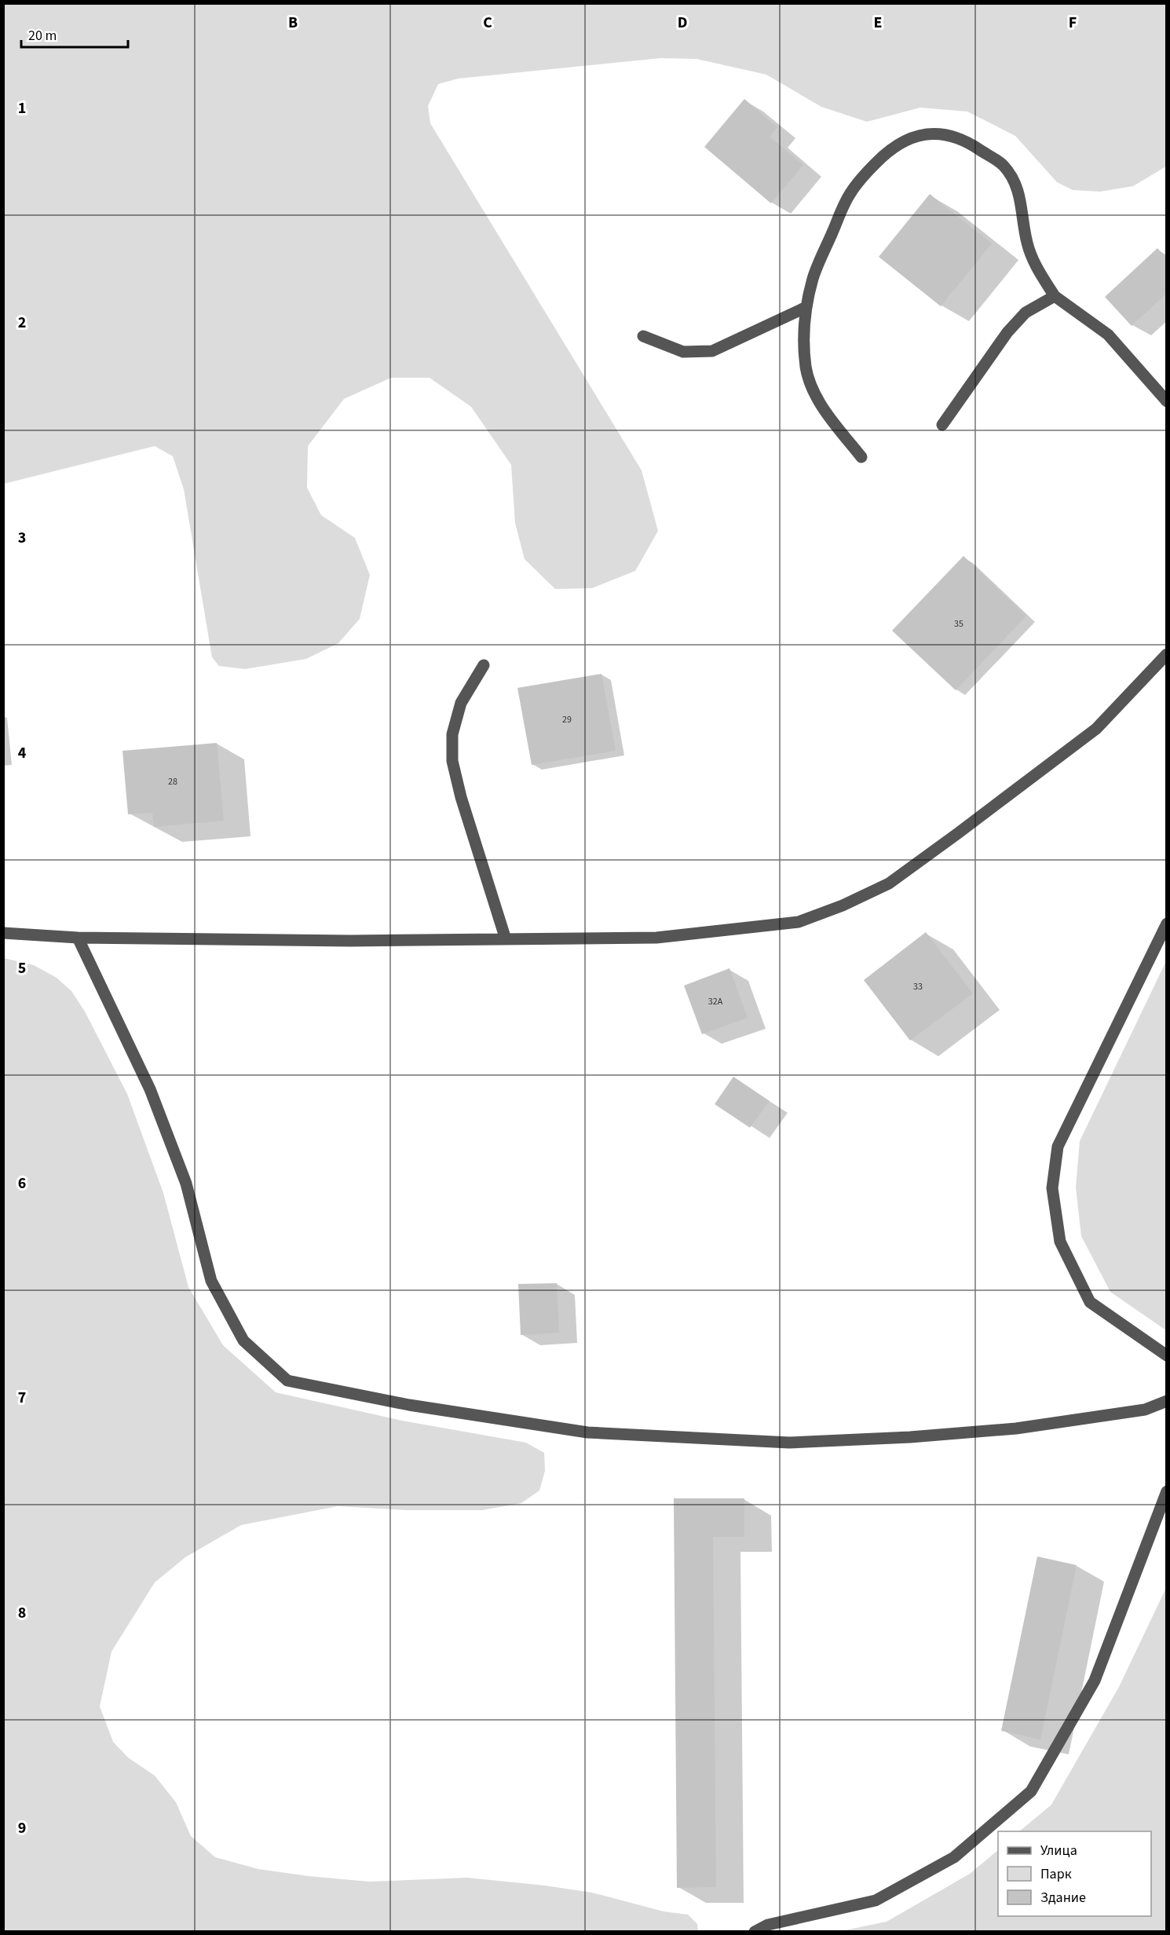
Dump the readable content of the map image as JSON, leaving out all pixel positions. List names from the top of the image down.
{
  "house_numbers": [
    "35",
    "29",
    "28",
    "33",
    "32А"
  ],
  "legend": ["Улица", "Парк", "Здание"],
  "scale_bar": "20 m",
  "grid": {
    "columns": [
      "B",
      "C",
      "D",
      "E",
      "F"
    ],
    "rows": [
      "1",
      "2",
      "3",
      "4",
      "5",
      "6",
      "7",
      "8",
      "9"
    ]
  }
}
